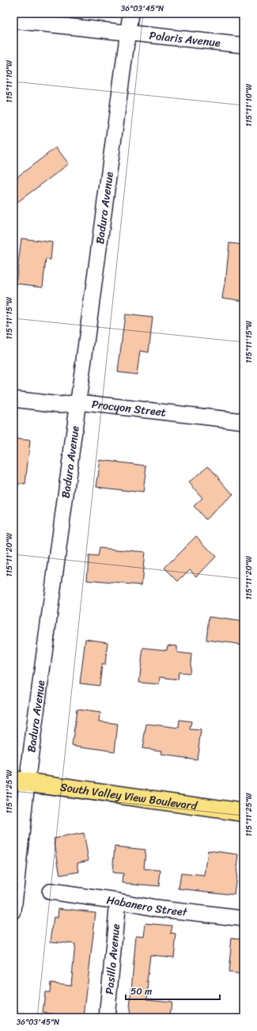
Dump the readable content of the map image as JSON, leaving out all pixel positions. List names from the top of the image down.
{
  "streets": {
    "main road": ["South Valley View Boulevard"],
    "street": [
      "Polaris Avenue",
      "Badura Avenue",
      "Procyon Street",
      "Habanero Street",
      "Pasilla Avenue"
    ]
  },
  "crossings": [
    ["Polaris Avenue", "Badura Avenue"],
    ["Badura Avenue", "Procyon Street"],
    ["Badura Avenue", "South Valley View Boulevard"],
    ["Habanero Street", "Pasilla Avenue"]
  ],
  "scale_bar": "50 m",
  "coordinates": [
    "36°03'45\"N",
    "115°11'10\"W",
    "115°11'15\"W",
    "115°11'20\"W",
    "115°11'25\"W"
  ]
}
